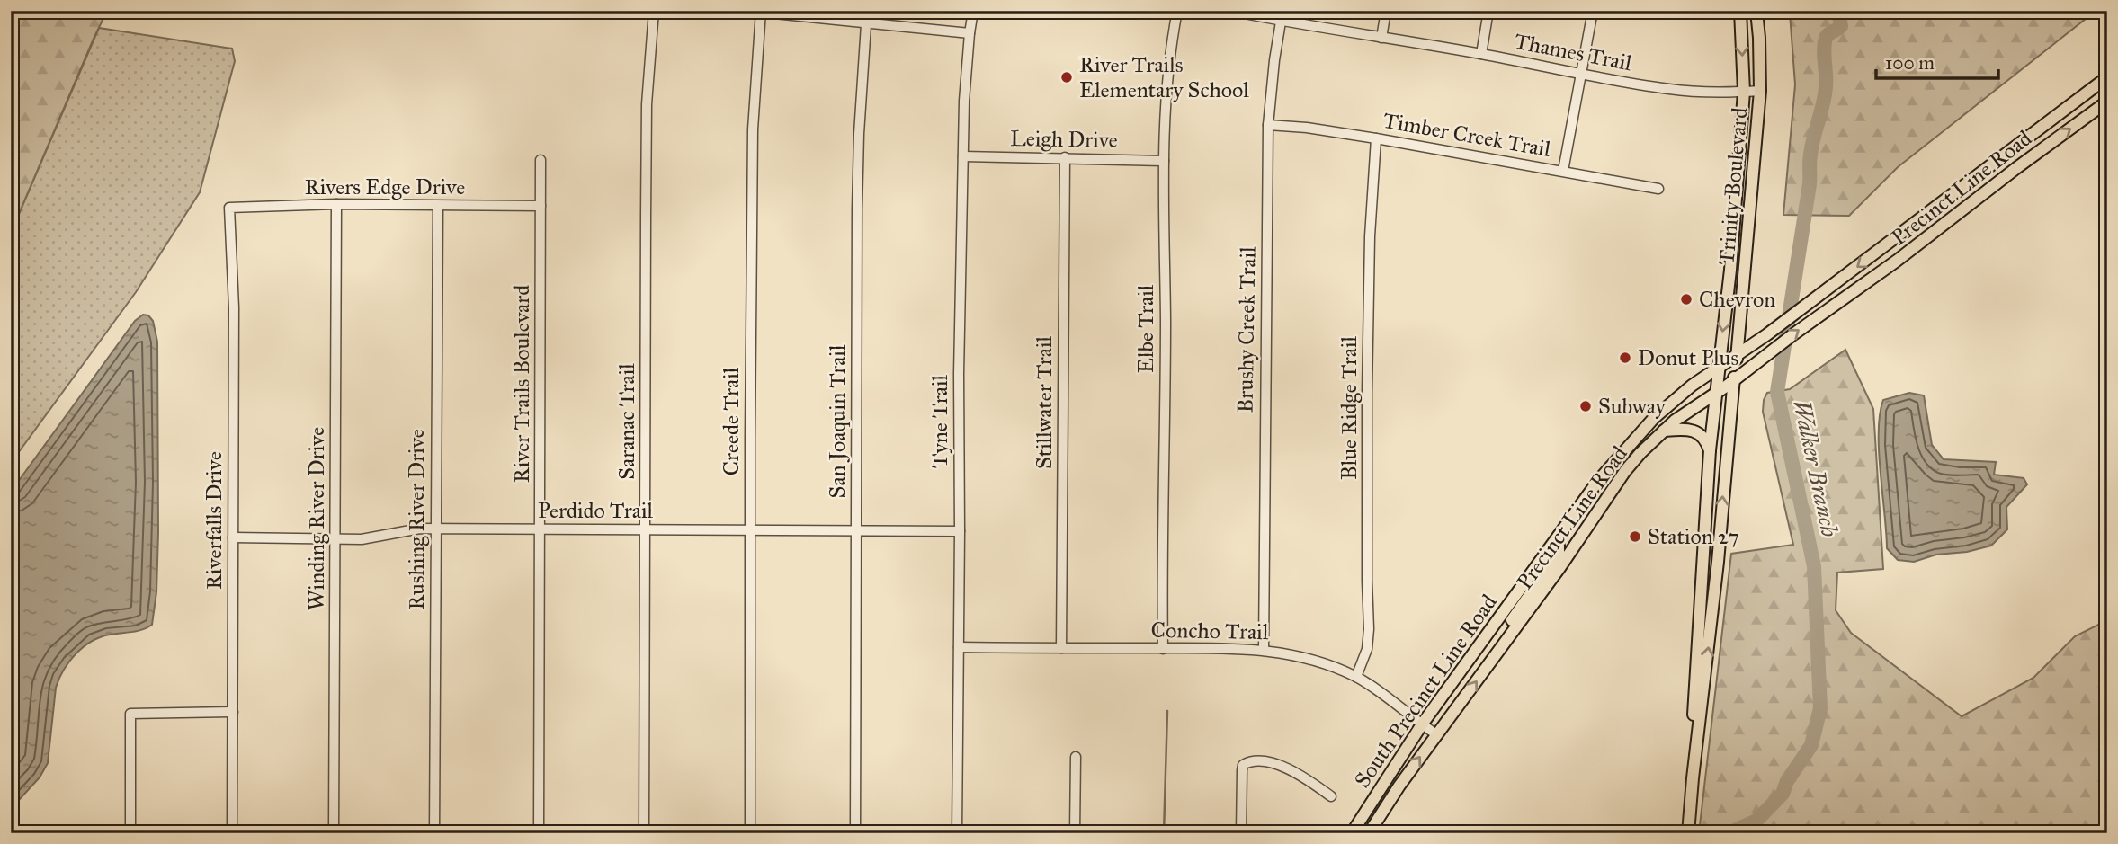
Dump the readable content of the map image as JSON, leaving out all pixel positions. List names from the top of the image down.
{
  "streets": {
    "main road": ["Trinity Boulevard", "Precinct Line Road", "South Precinct Line Road"],
    "street": [
      "Thames Trail",
      "Timber Creek Trail",
      "Leigh Drive",
      "Rivers Edge Drive",
      "Elbe Trail",
      "Brushy Creek Trail",
      "River Trails Boulevard",
      "Stillwater Trail",
      "Blue Ridge Trail",
      "Saranac Trail",
      "Creede Trail",
      "San Joaquin Trail",
      "Tyne Trail",
      "Perdido Trail",
      "Winding River Drive",
      "Rushing River Drive",
      "Riverfalls Drive",
      "Concho Trail"
    ]
  },
  "crossings": [
    ["Thames Trail", "Trinity Boulevard"],
    ["Thames Trail", "Brushy Creek Trail"],
    ["Timber Creek Trail", "Brushy Creek Trail"],
    ["Timber Creek Trail", "Blue Ridge Trail"],
    ["Leigh Drive", "Elbe Trail"],
    ["Leigh Drive", "Stillwater Trail"],
    ["Leigh Drive", "Tyne Trail"],
    ["Trinity Boulevard", "Precinct Line Road"],
    ["Trinity Boulevard", "South Precinct Line Road"],
    ["Rivers Edge Drive", "River Trails Boulevard"],
    ["Rivers Edge Drive", "Winding River Drive"],
    ["Rivers Edge Drive", "Rushing River Drive"],
    ["Rivers Edge Drive", "Riverfalls Drive"],
    ["Precinct Line Road", "Concho Trail"],
    ["Precinct Line Road", "South Precinct Line Road"],
    ["Elbe Trail", "Concho Trail"],
    ["Brushy Creek Trail", "Concho Trail"],
    ["River Trails Boulevard", "Perdido Trail"],
    ["Stillwater Trail", "Concho Trail"],
    ["Blue Ridge Trail", "Concho Trail"],
    ["Saranac Trail", "Perdido Trail"],
    ["Creede Trail", "Perdido Trail"],
    ["San Joaquin Trail", "Perdido Trail"],
    ["Tyne Trail", "Perdido Trail"],
    ["Tyne Trail", "Concho Trail"],
    ["Perdido Trail", "Winding River Drive"],
    ["Perdido Trail", "Rushing River Drive"],
    ["Perdido Trail", "Riverfalls Drive"],
    ["Concho Trail", "South Precinct Line Road"]
  ],
  "water": ["Walker Branch"],
  "places": [
    "River Trails Elementary School",
    "Chevron",
    "Donut Plus",
    "Subway",
    "Station 27"
  ],
  "scale_bar": "100 m"
}
